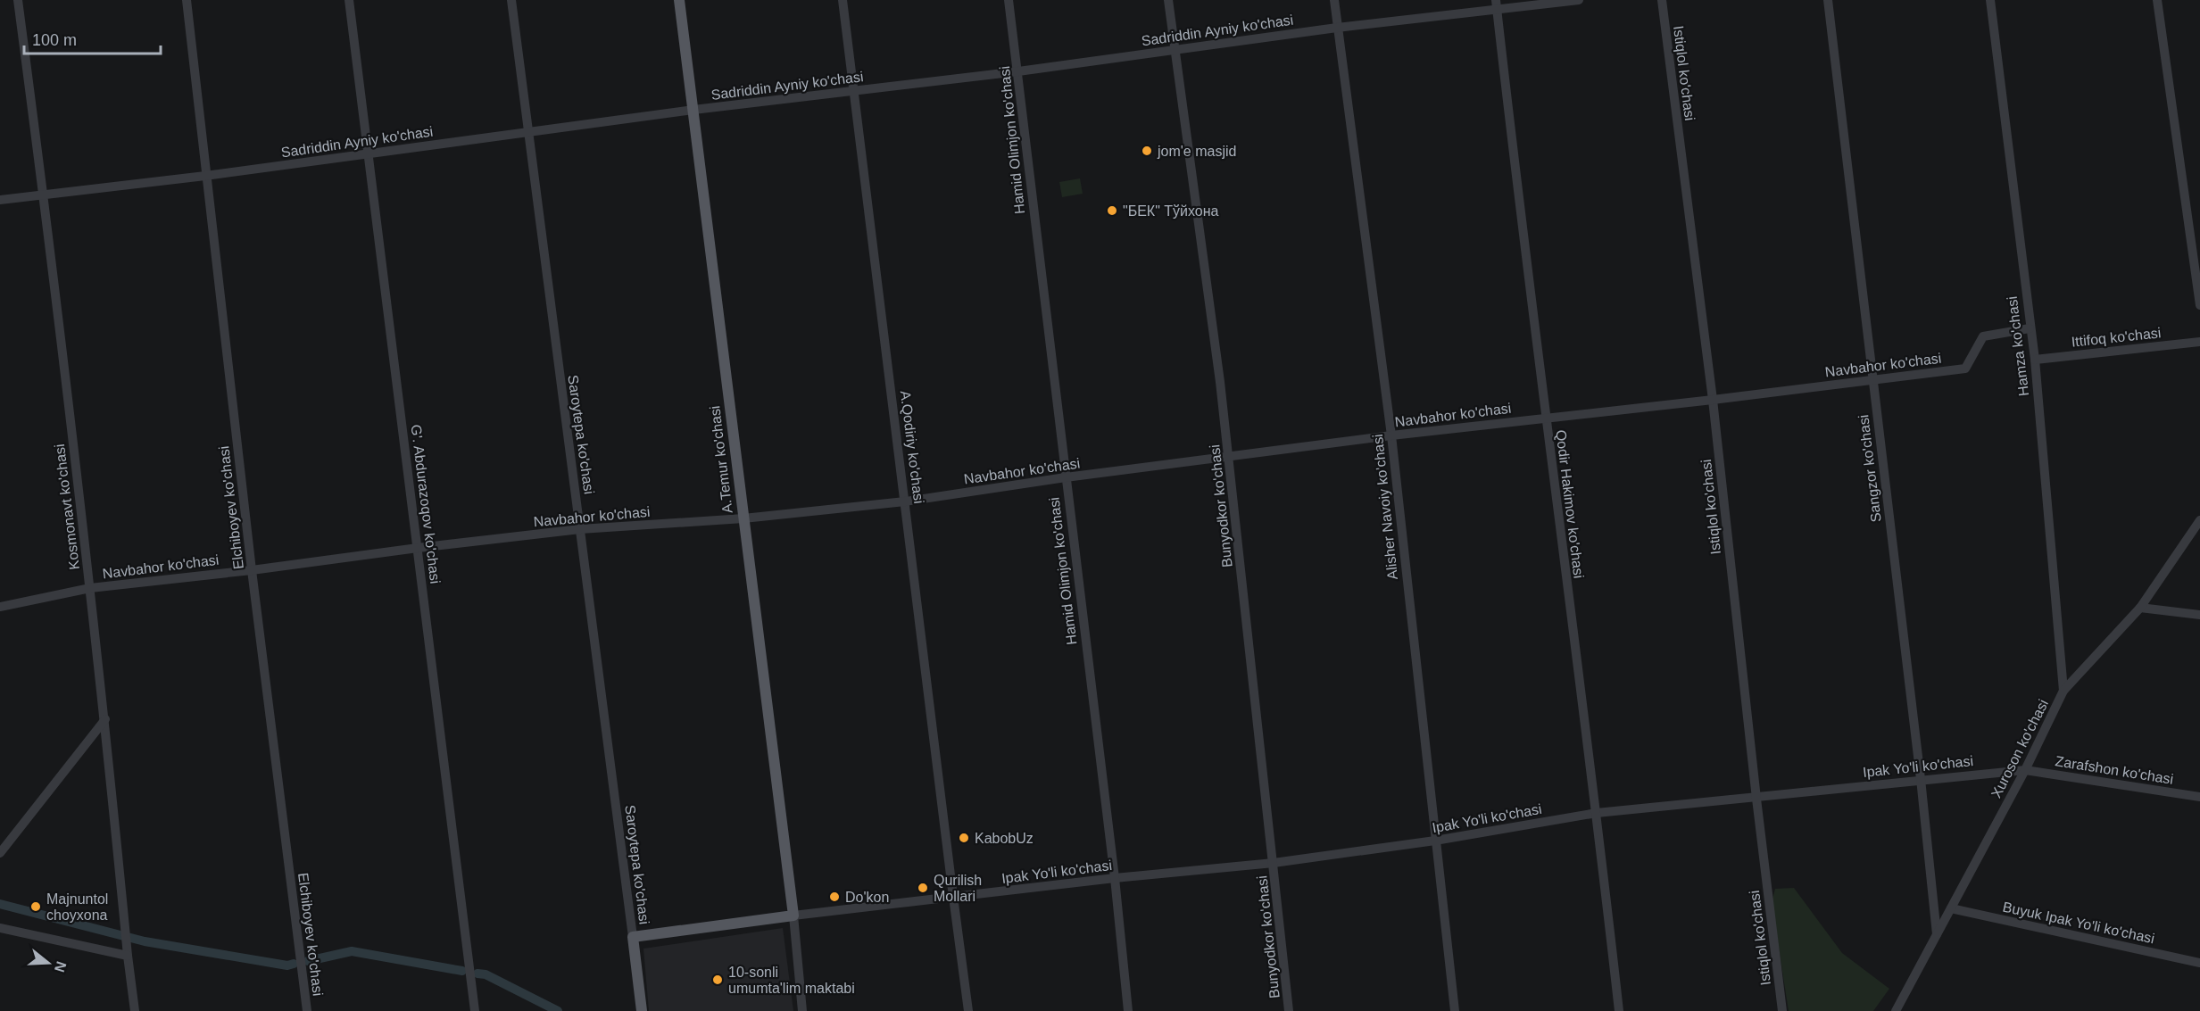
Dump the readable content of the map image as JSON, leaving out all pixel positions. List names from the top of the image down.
{
  "streets": {
    "main road": ["A.Temur ko'chasi"],
    "street": [
      "Sadriddin Ayniy ko'chasi",
      "Istiqlol ko'chasi",
      "Hamid Olimjon ko'chasi",
      "Ittifoq ko'chasi",
      "Hamza ko'chasi",
      "Navbahor ko'chasi",
      "Saroytepa ko'chasi",
      "A.Qodiriy ko'chasi",
      "Sangzor ko'chasi",
      "G'. Abdurazoqov ko'chasi",
      "Qodir Hakimov ko'chasi",
      "Bunyodkor ko'chasi",
      "Kosmonavt ko'chasi",
      "Alisher Navoiy ko'chasi",
      "Elchiboyev ko'chasi",
      "Xuroson ko'chasi",
      "Ipak Yo'li ko'chasi",
      "Zarafshon ko'chasi",
      "Buyuk Ipak Yo'li ko'chasi"
    ]
  },
  "crossings": [
    ["Sadriddin Ayniy ko'chasi", "Hamid Olimjon ko'chasi"],
    ["Sadriddin Ayniy ko'chasi", "Saroytepa ko'chasi"],
    ["Sadriddin Ayniy ko'chasi", "A.Qodiriy ko'chasi"],
    ["Sadriddin Ayniy ko'chasi", "A.Temur ko'chasi"],
    ["Sadriddin Ayniy ko'chasi", "G'. Abdurazoqov ko'chasi"],
    ["Sadriddin Ayniy ko'chasi", "Qodir Hakimov ko'chasi"],
    ["Sadriddin Ayniy ko'chasi", "Bunyodkor ko'chasi"],
    ["Sadriddin Ayniy ko'chasi", "Kosmonavt ko'chasi"],
    ["Sadriddin Ayniy ko'chasi", "Alisher Navoiy ko'chasi"],
    ["Sadriddin Ayniy ko'chasi", "Elchiboyev ko'chasi"],
    ["Istiqlol ko'chasi", "Navbahor ko'chasi"],
    ["Istiqlol ko'chasi", "Ipak Yo'li ko'chasi"],
    ["Hamid Olimjon ko'chasi", "Navbahor ko'chasi"],
    ["Hamid Olimjon ko'chasi", "Ipak Yo'li ko'chasi"],
    ["Ittifoq ko'chasi", "Hamza ko'chasi"],
    ["Hamza ko'chasi", "Navbahor ko'chasi"],
    ["Hamza ko'chasi", "Xuroson ko'chasi"],
    ["Navbahor ko'chasi", "Saroytepa ko'chasi"],
    ["Navbahor ko'chasi", "A.Qodiriy ko'chasi"],
    ["Navbahor ko'chasi", "A.Temur ko'chasi"],
    ["Navbahor ko'chasi", "Sangzor ko'chasi"],
    ["Navbahor ko'chasi", "G'. Abdurazoqov ko'chasi"],
    ["Navbahor ko'chasi", "Qodir Hakimov ko'chasi"],
    ["Navbahor ko'chasi", "Bunyodkor ko'chasi"],
    ["Navbahor ko'chasi", "Kosmonavt ko'chasi"],
    ["Navbahor ko'chasi", "Alisher Navoiy ko'chasi"],
    ["Navbahor ko'chasi", "Elchiboyev ko'chasi"],
    ["A.Qodiriy ko'chasi", "Ipak Yo'li ko'chasi"],
    ["A.Temur ko'chasi", "Ipak Yo'li ko'chasi"],
    ["Sangzor ko'chasi", "Xuroson ko'chasi"],
    ["Sangzor ko'chasi", "Ipak Yo'li ko'chasi"],
    ["Qodir Hakimov ko'chasi", "Ipak Yo'li ko'chasi"],
    ["Bunyodkor ko'chasi", "Ipak Yo'li ko'chasi"],
    ["Alisher Navoiy ko'chasi", "Ipak Yo'li ko'chasi"],
    ["Xuroson ko'chasi", "Ipak Yo'li ko'chasi"],
    ["Xuroson ko'chasi", "Zarafshon ko'chasi"],
    ["Xuroson ko'chasi", "Buyuk Ipak Yo'li ko'chasi"],
    ["Ipak Yo'li ko'chasi", "Zarafshon ko'chasi"]
  ],
  "places": [
    "jom'e masjid",
    "\"БЕК\" Тўйхона",
    "KabobUz",
    "Qurilish Mollari",
    "Do'kon",
    "Majnuntol choyxona",
    "10-sonli umumta'lim maktabi"
  ],
  "scale_bar": "100 m",
  "north": "right"
}
